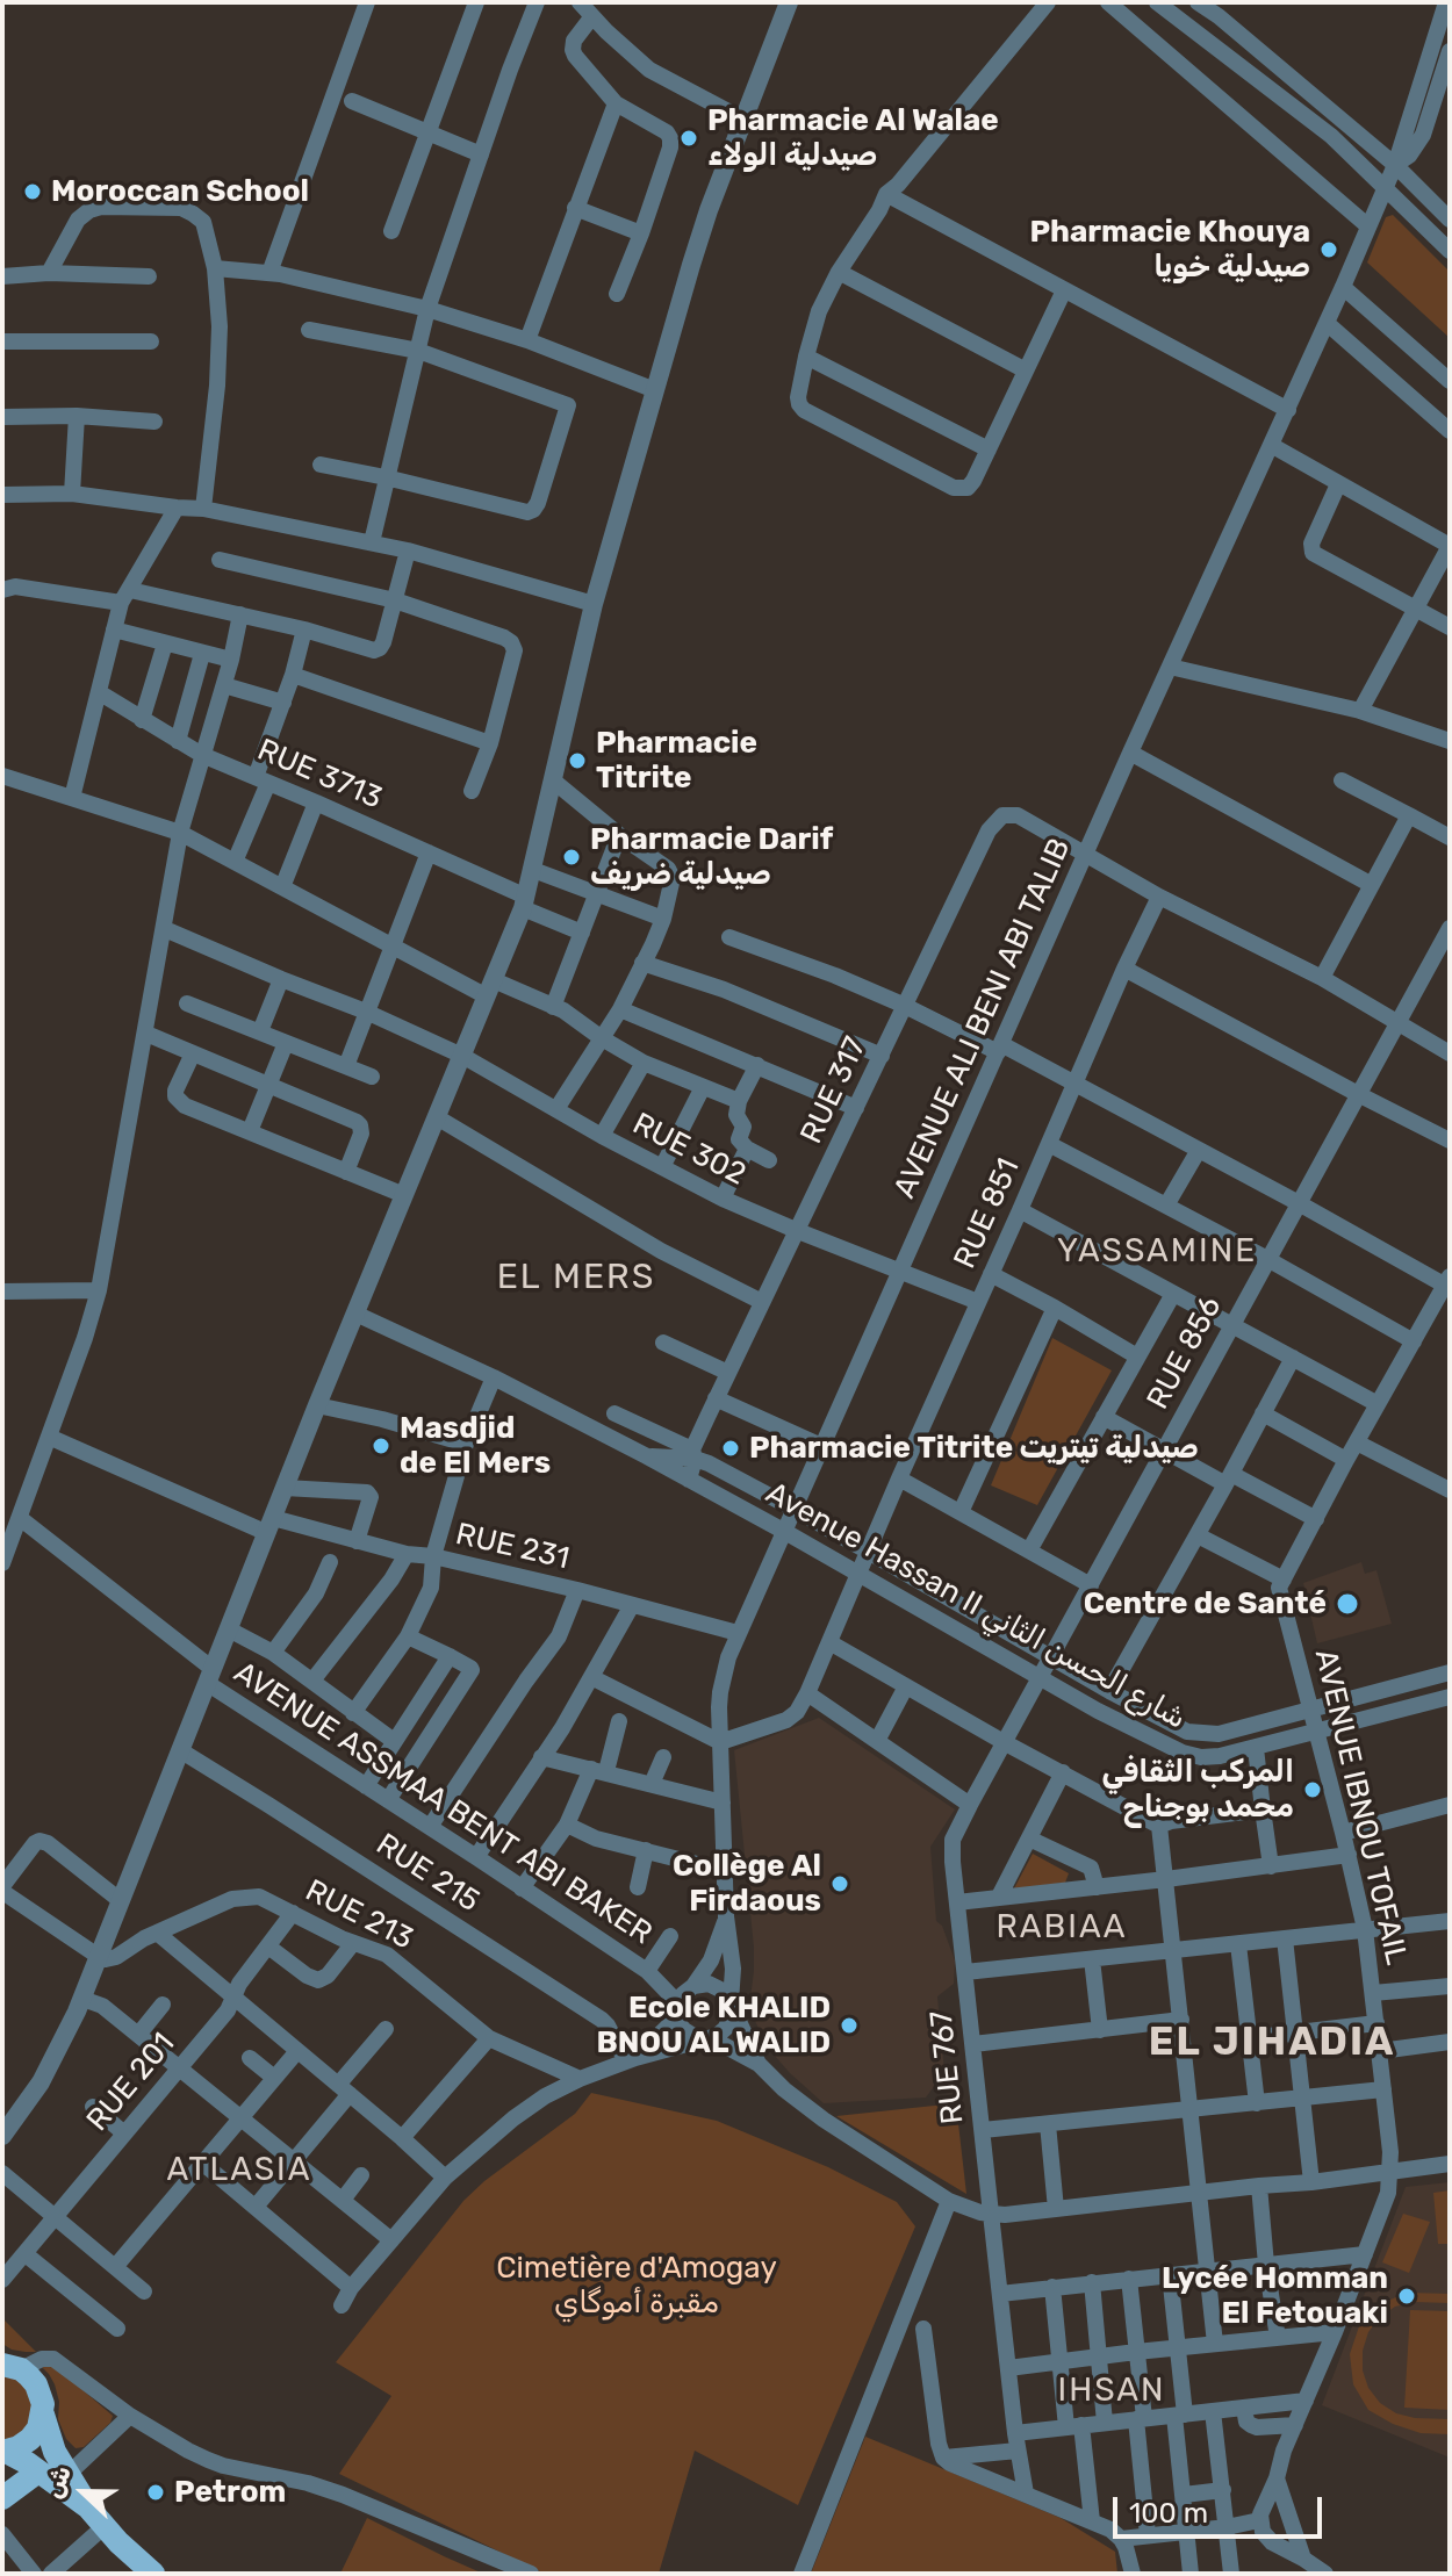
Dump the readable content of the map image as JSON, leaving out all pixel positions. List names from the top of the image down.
{
  "streets": {
    "street": [
      "RUE 3713",
      "AVENUE ALI BENI ABI TALIB",
      "RUE 317",
      "RUE 302",
      "RUE 851",
      "RUE 856",
      "RUE 231",
      "Avenue Hassan II شارع الحسن الثاني",
      "AVENUE ASSMAA BENT ABI BAKER",
      "AVENUE IBNOU TOFAIL",
      "RUE 215",
      "RUE 213",
      "RUE 767",
      "RUE 201"
    ]
  },
  "crossings": [
    ["AVENUE ALI BENI ABI TALIB", "RUE 317"],
    ["AVENUE ALI BENI ABI TALIB", "RUE 302"],
    ["AVENUE ALI BENI ABI TALIB", "RUE 231"],
    ["AVENUE ALI BENI ABI TALIB", "Avenue Hassan II شارع الحسن الثاني"],
    ["AVENUE ALI BENI ABI TALIB", "AVENUE ASSMAA BENT ABI BAKER"],
    ["RUE 317", "RUE 302"],
    ["RUE 317", "Avenue Hassan II شارع الحسن الثاني"],
    ["RUE 302", "RUE 851"],
    ["RUE 851", "Avenue Hassan II شارع الحسن الثاني"],
    ["RUE 856", "Avenue Hassan II شارع الحسن الثاني"],
    ["RUE 856", "RUE 767"],
    ["Avenue Hassan II شارع الحسن الثاني", "AVENUE IBNOU TOFAIL"],
    ["Avenue Hassan II شارع الحسن الثاني", "RUE 767"],
    ["RUE 213", "RUE 201"]
  ],
  "districts": [
    "YASSAMINE",
    "EL MERS",
    "RABIAA",
    "EL JIHADIA",
    "ATLASIA",
    "IHSAN"
  ],
  "parks": ["Cimetière d'Amogay مقبرة أموگاي"],
  "places": [
    "Pharmacie Al Walae صيدلية الولاء",
    "Moroccan School",
    "Pharmacie Khouya صيدلية خويا",
    "Pharmacie Titrite",
    "Pharmacie Darif صيدلية ضريف",
    "Masdjid de El Mers",
    "Pharmacie Titrite صيدلية تيتريت",
    "Centre de Santé",
    "المركب الثقافي محمد بوجناح",
    "Collège Al Firdaous",
    "Ecole KHALID BNOU AL WALID",
    "Lycée Homman El Fetouaki",
    "Petrom"
  ],
  "scale_bar": "100 m",
  "north": "left"
}
